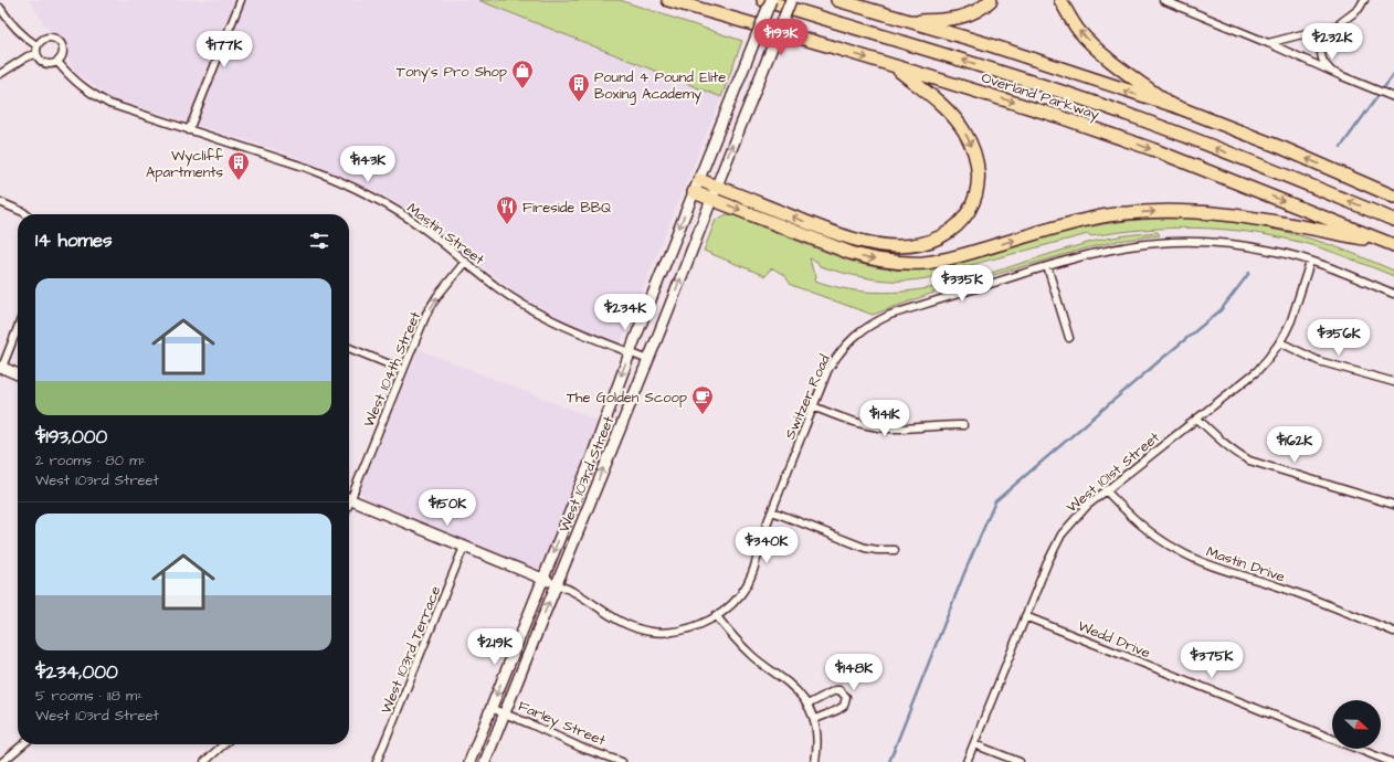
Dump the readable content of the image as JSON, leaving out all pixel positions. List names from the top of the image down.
{
  "streets": {
    "highway": ["Overland Parkway"],
    "main road": ["West 103rd Street"],
    "street": [
      "Mastin Street",
      "West 104th Street",
      "Switzer Road",
      "West 101st Street",
      "Mastin Drive",
      "Wedd Drive",
      "West 103rd Terrace",
      "Farley Street"
    ]
  },
  "crossings": [
    ["Mastin Street", "West 104th Street"],
    ["Mastin Street", "West 103rd Street"],
    ["Switzer Road", "West 101st Street"],
    ["Switzer Road", "West 103rd Street"],
    ["West 101st Street", "Mastin Drive"],
    ["West 101st Street", "Wedd Drive"],
    ["West 103rd Street", "Farley Street"]
  ],
  "one_way": ["West 104th Street"],
  "places": {
    "shop": ["Tony's Pro Shop"],
    "building": ["Pound 4 Pound Elite Boxing Academy", "Wycliff Apartments"],
    "restaurant": ["Fireside BBQ"],
    "cafe": ["The Golden Scoop"]
  },
  "north": "right",
  "page": {
    "price": [
      "$193K",
      "$232K",
      "$177K",
      "$143K",
      "$335K",
      "$234K",
      "$356K",
      "$141K",
      "$162K",
      "$150K",
      "$340K",
      "$219K",
      "$375K",
      "$148K"
    ],
    "heading": "14 homes",
    "list": [
      {
        "name": "$193,000",
        "note": "2 rooms · 80 m² · West 103rd Street"
      },
      {
        "name": "$234,000",
        "note": "5 rooms · 118 m² · West 103rd Street"
      }
    ]
  }
}
